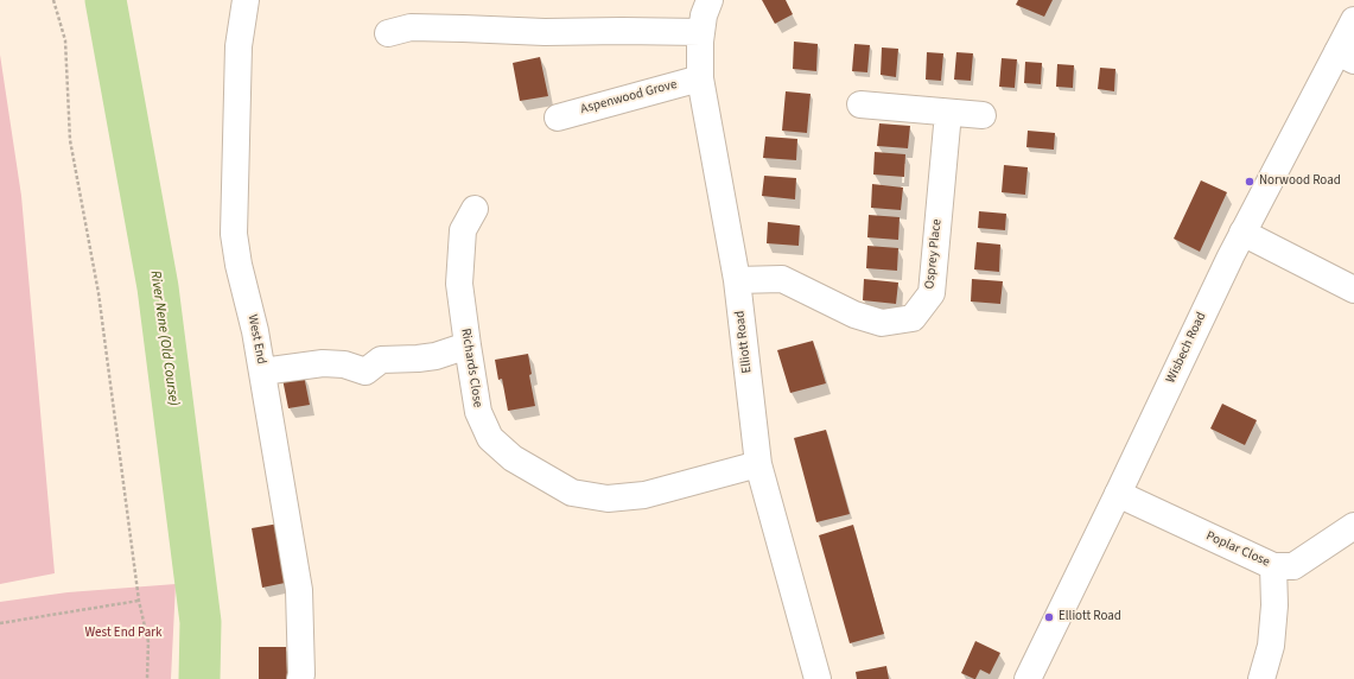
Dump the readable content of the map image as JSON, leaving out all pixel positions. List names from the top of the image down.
{
  "streets": {
    "street": [
      "Aspenwood Grove",
      "Osprey Place",
      "West End",
      "Elliott Road",
      "Wisbech Road",
      "Richards Close",
      "Poplar Close"
    ]
  },
  "crossings": [
    ["Aspenwood Grove", "Elliott Road"],
    ["Osprey Place", "Elliott Road"],
    ["Elliott Road", "Richards Close"],
    ["Wisbech Road", "Poplar Close"]
  ],
  "water": ["River Nene (Old Course)"],
  "parks": ["West End Park"],
  "places": ["Norwood Road", "Elliott Road"]
}
